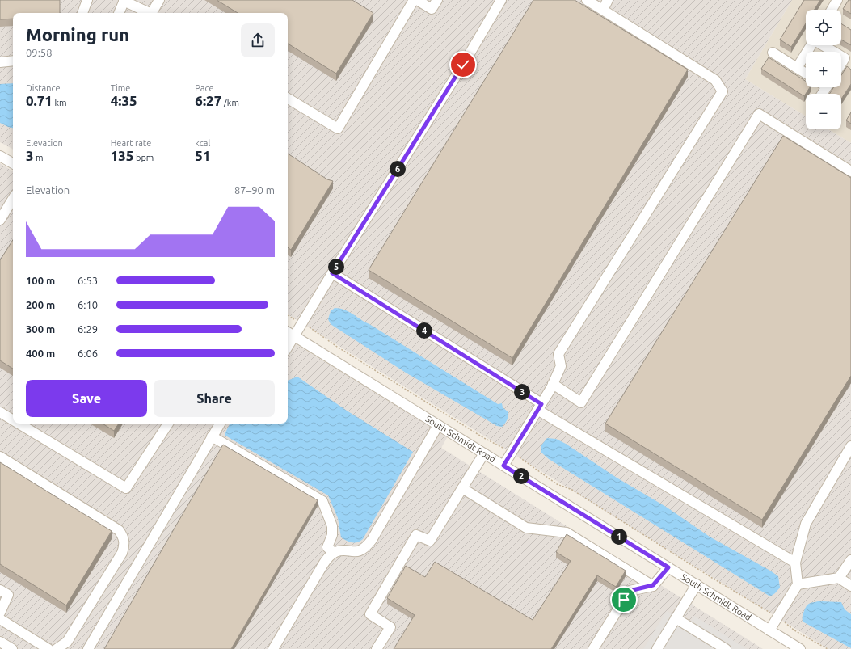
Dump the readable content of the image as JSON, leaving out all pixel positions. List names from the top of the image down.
{
  "streets": {
    "street": ["South Schmidt Road"]
  },
  "page": {
    "map_buttons": ["+", "−"],
    "heading": ["Morning run", "09:58"],
    "stats": [
      ["Distance", "0.71 km"],
      ["Time", "4:35"],
      ["Pace", "6:27 /km"],
      ["Elevation", "3 m"],
      ["Heart rate", "135 bpm"],
      ["kcal", "51"]
    ],
    "pins": [
      "6",
      "5",
      "4",
      "3",
      "2",
      "1"
    ],
    "chart": ["Elevation", "87–90 m"],
    "list": [
      {
        "name": "100 m",
        "note": "6:53"
      },
      {
        "name": "200 m",
        "note": "6:10"
      },
      {
        "name": "300 m",
        "note": "6:29"
      },
      {
        "name": "400 m",
        "note": "6:06"
      }
    ],
    "buttons": ["Save", "Share"]
  }
}
